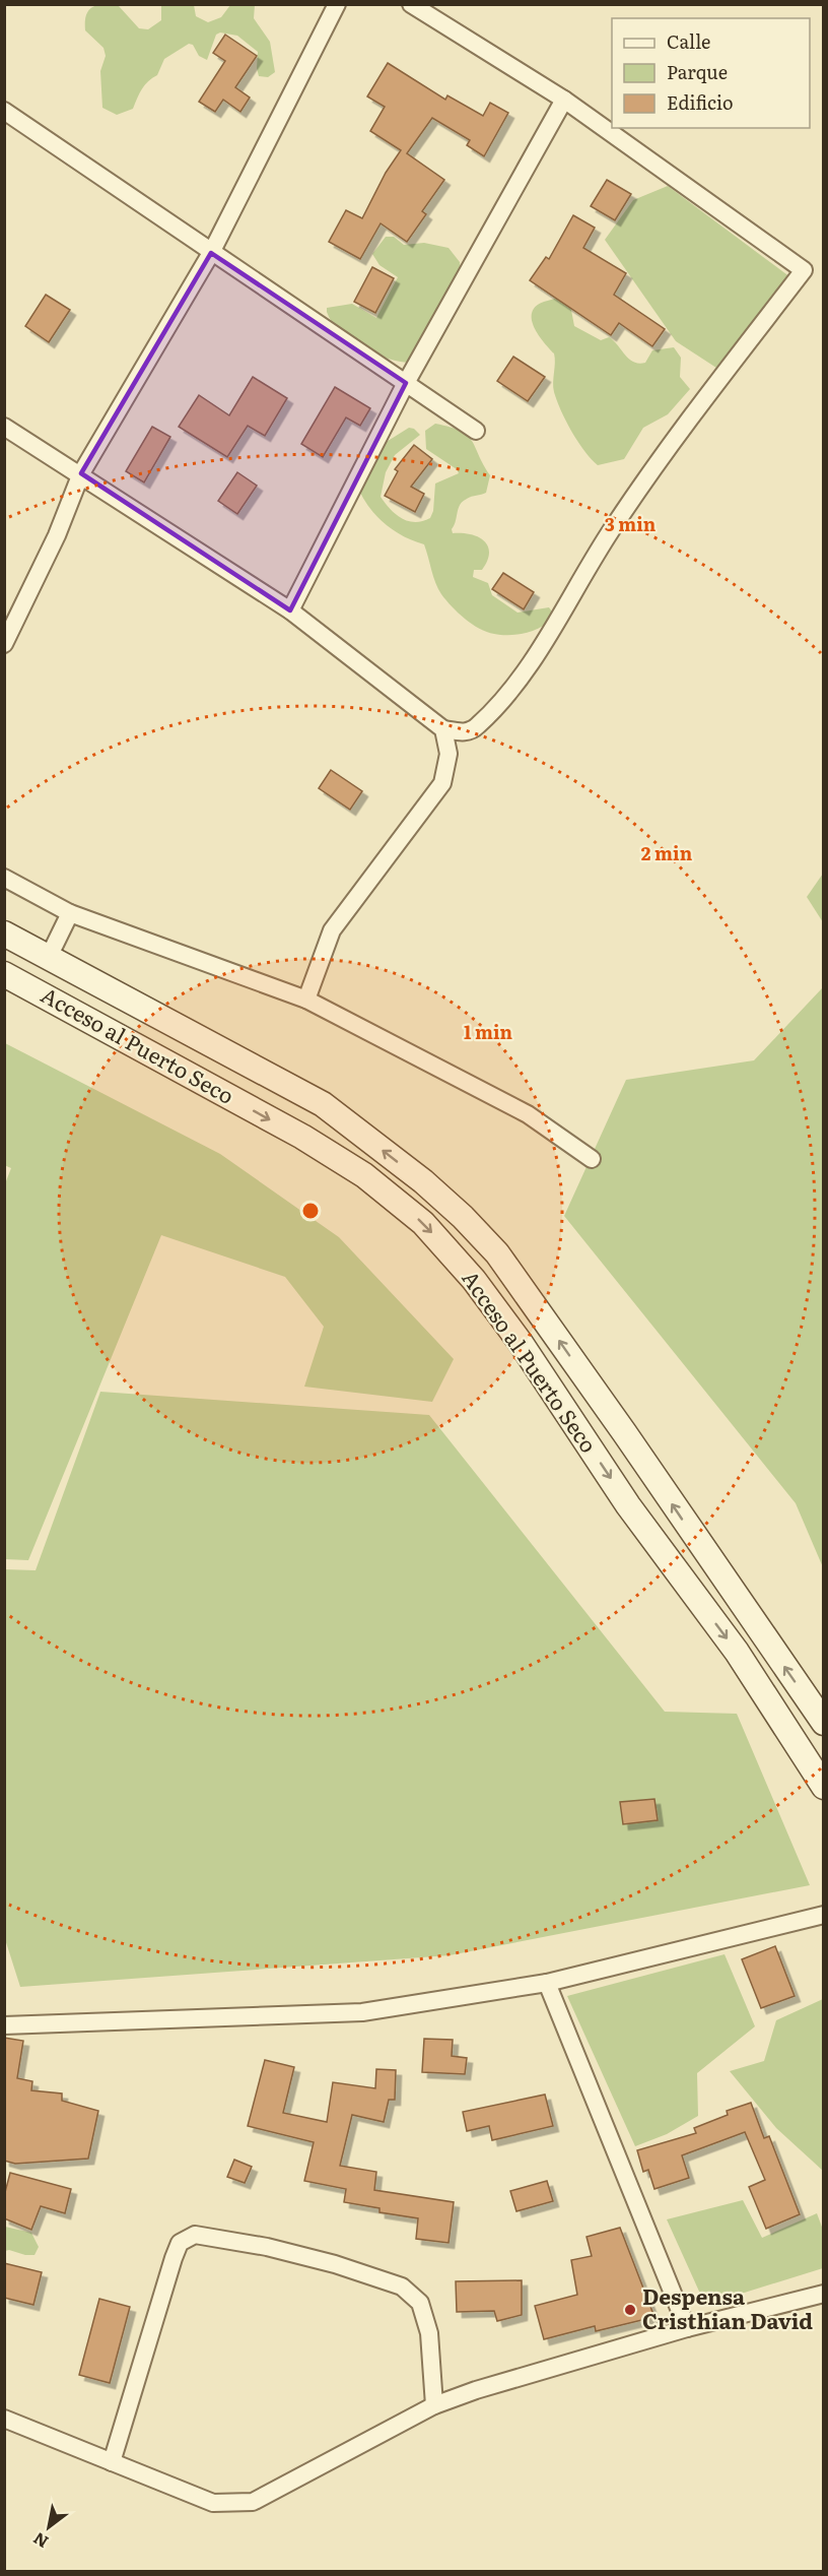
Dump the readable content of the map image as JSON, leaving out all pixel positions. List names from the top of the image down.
{
  "streets": {
    "main road": ["Acceso al Puerto Seco"]
  },
  "places": ["Despensa Cristhian David"],
  "legend": ["Calle", "Parque", "Edificio"],
  "north": "bottom left",
  "rings": ["3 min", "2 min", "1 min"]
}
